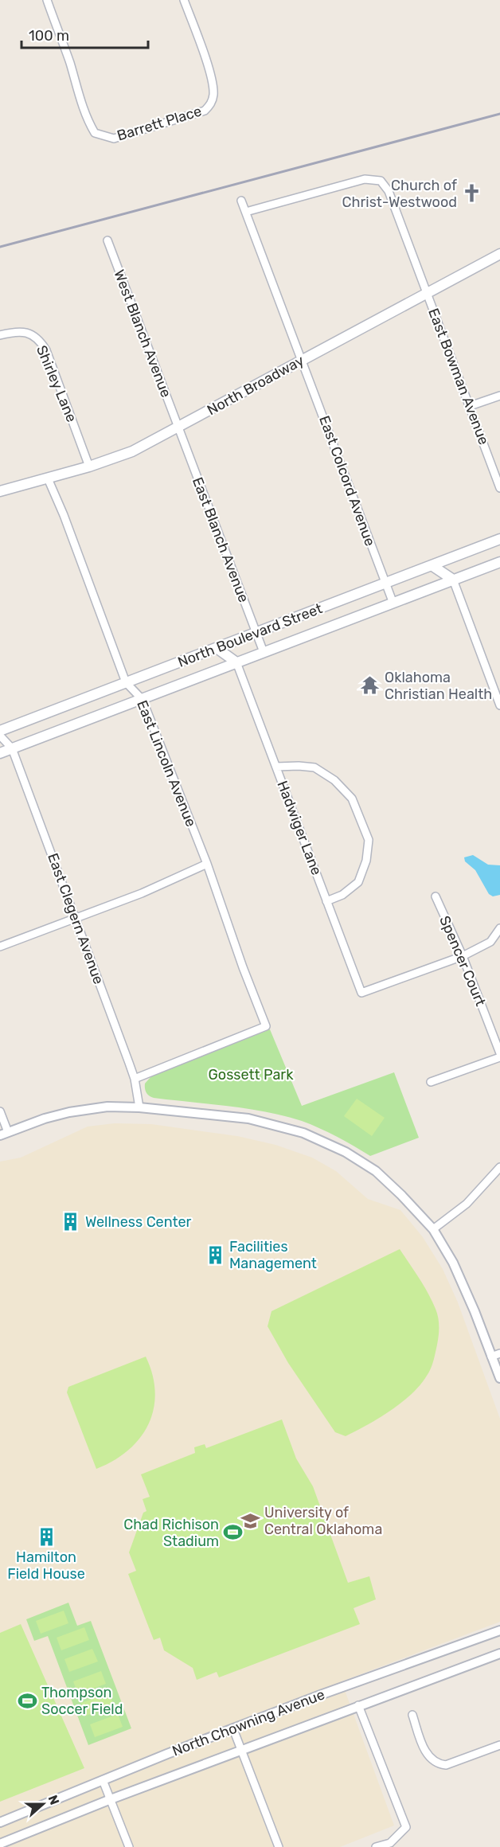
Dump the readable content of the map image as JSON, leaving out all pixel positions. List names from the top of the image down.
{
  "streets": {
    "main road": ["North Broadway", "North Boulevard Street"],
    "street": [
      "Barrett Place",
      "West Blanch Avenue",
      "East Bowman Avenue",
      "Shirley Lane",
      "East Colcord Avenue",
      "East Blanch Avenue",
      "East Lincoln Avenue",
      "Hadwiger Lane",
      "East Clegern Avenue",
      "Spencer Court",
      "North Chowning Avenue"
    ]
  },
  "crossings": [
    ["West Blanch Avenue", "North Broadway"],
    ["West Blanch Avenue", "East Blanch Avenue"],
    ["East Bowman Avenue", "North Broadway"],
    ["East Bowman Avenue", "East Colcord Avenue"],
    ["Shirley Lane", "North Broadway"],
    ["North Broadway", "East Colcord Avenue"],
    ["North Broadway", "East Blanch Avenue"],
    ["North Broadway", "East Lincoln Avenue"],
    ["East Colcord Avenue", "North Boulevard Street"],
    ["East Blanch Avenue", "North Boulevard Street"],
    ["North Boulevard Street", "East Lincoln Avenue"],
    ["North Boulevard Street", "Hadwiger Lane"],
    ["North Boulevard Street", "East Clegern Avenue"],
    ["East Lincoln Avenue", "East Clegern Avenue"],
    ["Hadwiger Lane", "Spencer Court"]
  ],
  "parks": ["Gossett Park"],
  "places": {
    "church": ["Church of Christ-Westwood"],
    "temple": ["Oklahoma Christian Health"],
    "building": ["Wellness Center", "Facilities Management", "Hamilton Field House"],
    "school or university": ["University of Central Oklahoma"],
    "sports": ["Chad Richison Stadium", "Thompson Soccer Field"]
  },
  "scale_bar": "100 m",
  "north": "right"
}
